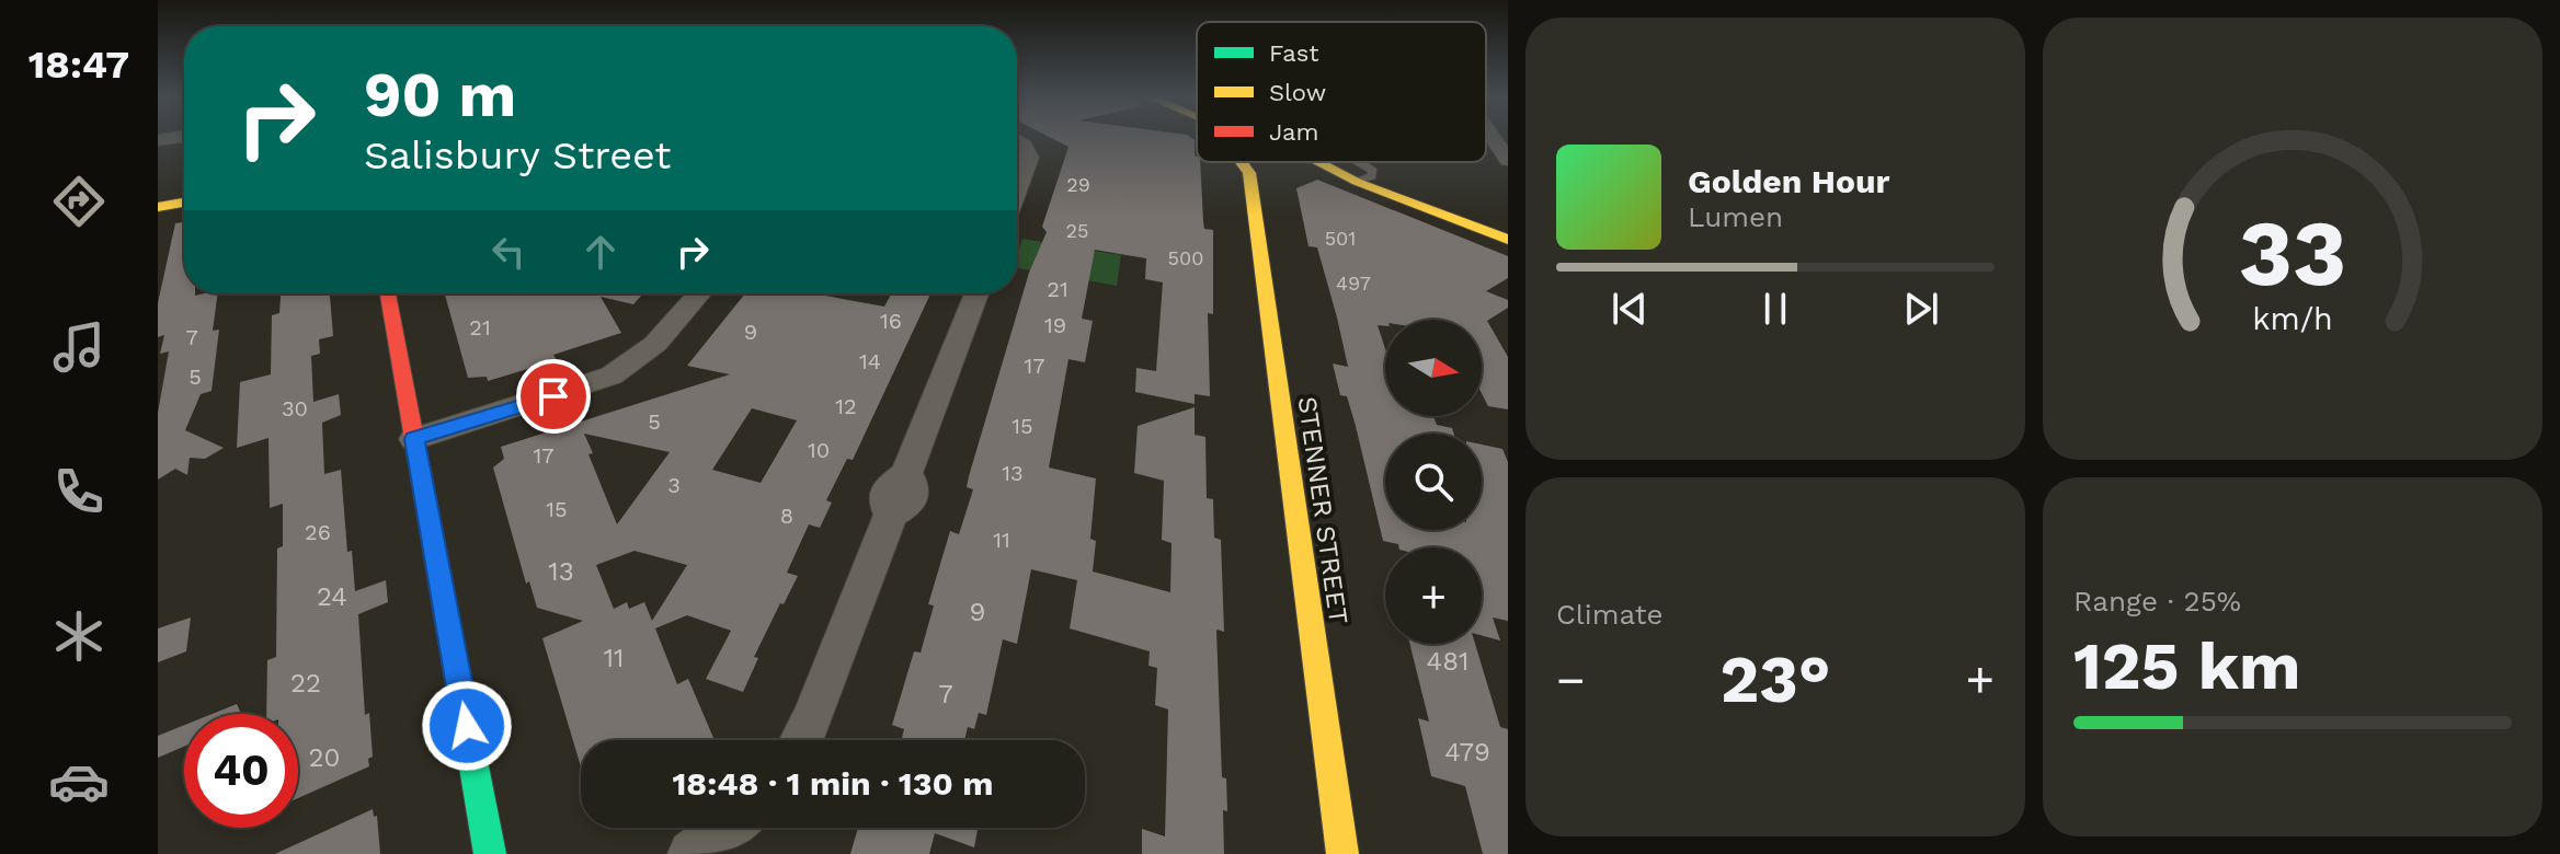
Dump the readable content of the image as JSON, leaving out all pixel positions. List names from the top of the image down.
{
  "streets": {
    "main road": ["STENNER STREET"]
  },
  "house_numbers": [
    "29",
    "25",
    "501",
    "500",
    "497",
    "21",
    "16",
    "19",
    "21",
    "9",
    "7",
    "14",
    "17",
    "5",
    "12",
    "30",
    "5",
    "15",
    "10",
    "17",
    "13",
    "3",
    "15",
    "8",
    "26",
    "11",
    "13",
    "24",
    "9",
    "11",
    "481",
    "22",
    "7",
    "479",
    "20"
  ],
  "legend": ["Fast", "Slow", "Jam"],
  "north": "right",
  "page": {
    "tabs": "18:47",
    "turn": ["90 m", "Salisbury Street"],
    "song": ["Golden Hour", "Lumen"],
    "map_buttons": "+",
    "tile": [
      "Climate",
      ["Range · 25%", "125 km"]
    ],
    "heat": ["−", "23°", "+"],
    "limit": "40",
    "trip": "18:48 · 1 min · 130 m",
    "gauge": ["33", "km/h"]
  }
}
